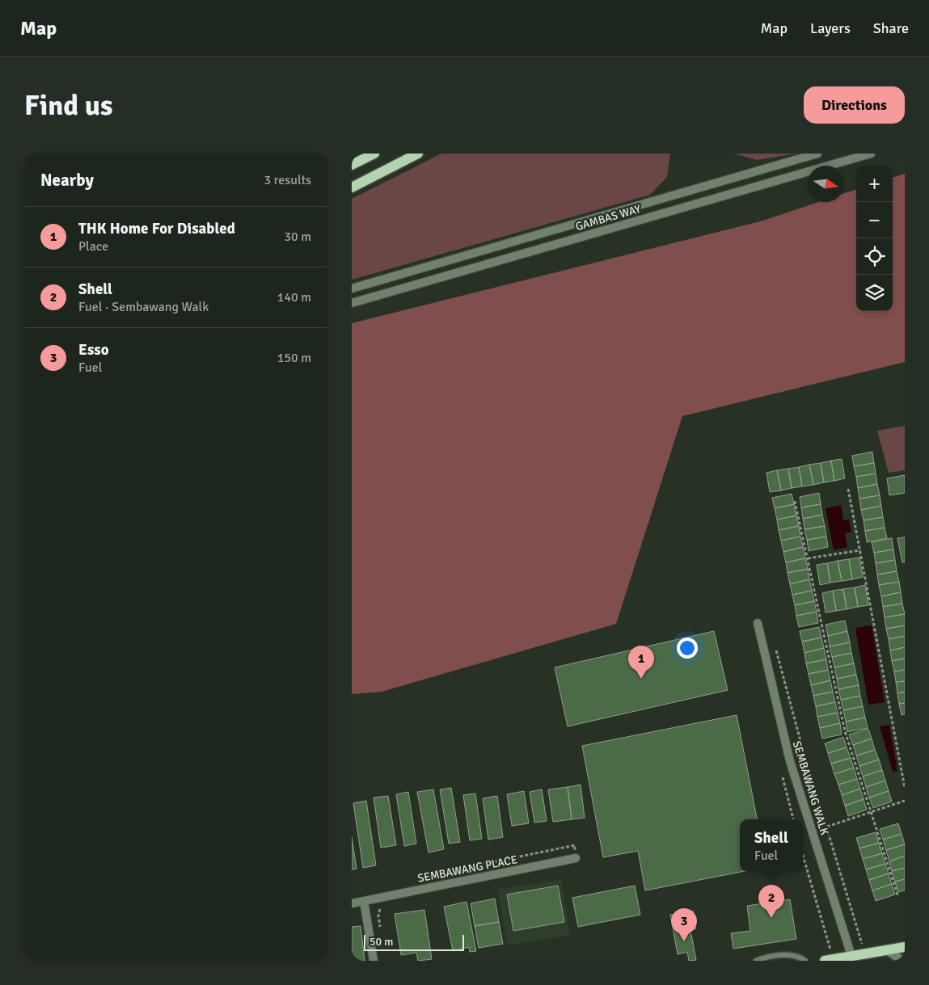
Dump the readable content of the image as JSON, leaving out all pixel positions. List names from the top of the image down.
{
  "streets": {
    "street": ["GAMBAS WAY", "SEMBAWANG WALK", "SEMBAWANG PLACE"]
  },
  "scale_bar": "50 m",
  "north": "right",
  "page": {
    "header": "Map",
    "nav": ["Map", "Layers", "Share"],
    "buttons": "Directions",
    "title": "Find us",
    "heading": ["Nearby", "3 results"],
    "map_buttons": ["+", "−"],
    "list": [
      {
        "mark": "1",
        "name": "THK Home For Disabled",
        "note": "Place",
        "value": "30 m"
      },
      {
        "mark": "2",
        "name": "Shell",
        "note": "Fuel · Sembawang Walk",
        "value": "140 m"
      },
      {
        "mark": "3",
        "name": "Esso",
        "note": "Fuel",
        "value": "150 m"
      }
    ],
    "pins": ["1", "2", "3"],
    "popup": ["Shell", "Fuel"],
    "scale": "50 m"
  }
}
